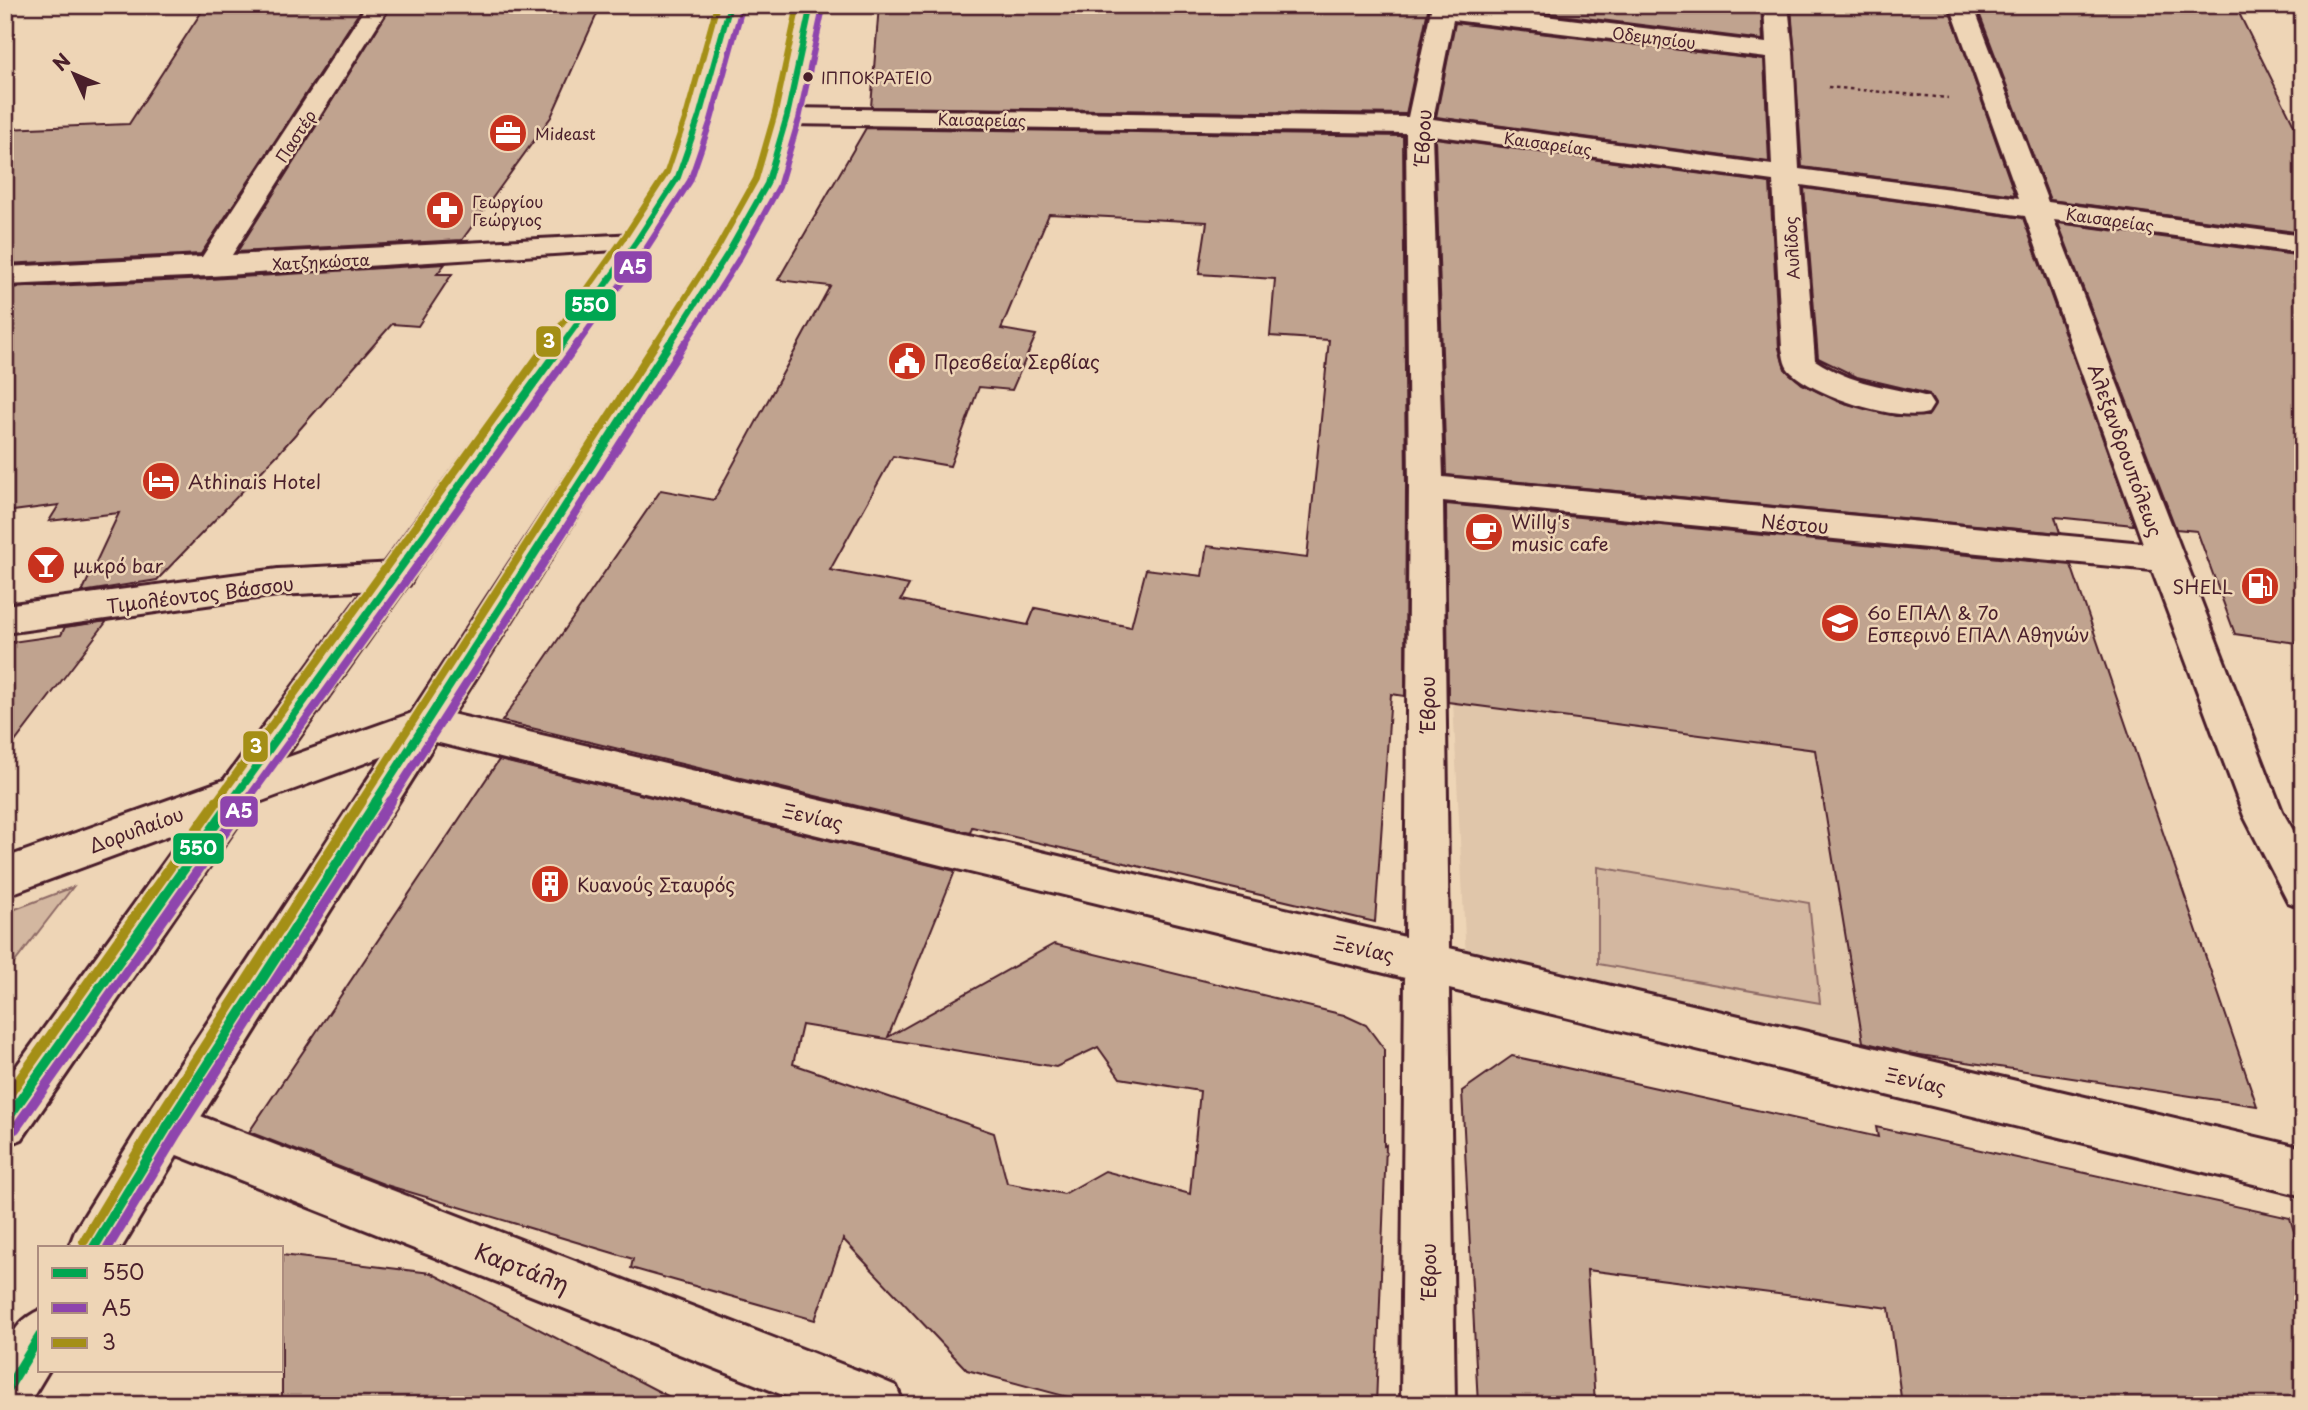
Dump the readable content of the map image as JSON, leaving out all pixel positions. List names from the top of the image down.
{
  "streets": {
    "street": [
      "Οδεμησίου",
      "Καισαρείας",
      "Παστέρ",
      "Έβρου",
      "Αυλίδος",
      "Χατζηκώστα",
      "Αλεξανδρουπόλεως",
      "Νέστου",
      "Τιμολέοντος Βάσσου",
      "Ξενίας",
      "Δορυλαίου",
      "Καρτάλη"
    ]
  },
  "crossings": [
    ["Οδεμησίου", "Έβρου"],
    ["Οδεμησίου", "Αυλίδος"],
    ["Καισαρείας", "Έβρου"],
    ["Καισαρείας", "Αυλίδος"],
    ["Καισαρείας", "Αλεξανδρουπόλεως"],
    ["Παστέρ", "Χατζηκώστα"],
    ["Έβρου", "Νέστου"],
    ["Έβρου", "Ξενίας"],
    ["Αλεξανδρουπόλεως", "Νέστου"],
    ["Ξενίας", "Δορυλαίου"]
  ],
  "places": {
    "other": ["ΙΠΠΟΚΡΑΤΕΙΟ"],
    "office": ["Mideast"],
    "pharmacy": ["Γεωργίου Γεώργιος"],
    "public building": ["Πρεσβεία Σερβίας"],
    "hotel": ["Athinais Hotel"],
    "cafe": ["Willy's music cafe"],
    "bar": ["μικρό bar"],
    "fuel station": ["SHELL"],
    "school or university": ["6ο ΕΠΑΛ & 7ο Εσπερινό ΕΠΑΛ Αθηνών"],
    "building": ["Κυανούς Σταυρός"]
  },
  "lines": ["transit line 550", "transit line 3", "transit line A5"],
  "legend": ["550", "A5", "3"],
  "north": "top left"
}
